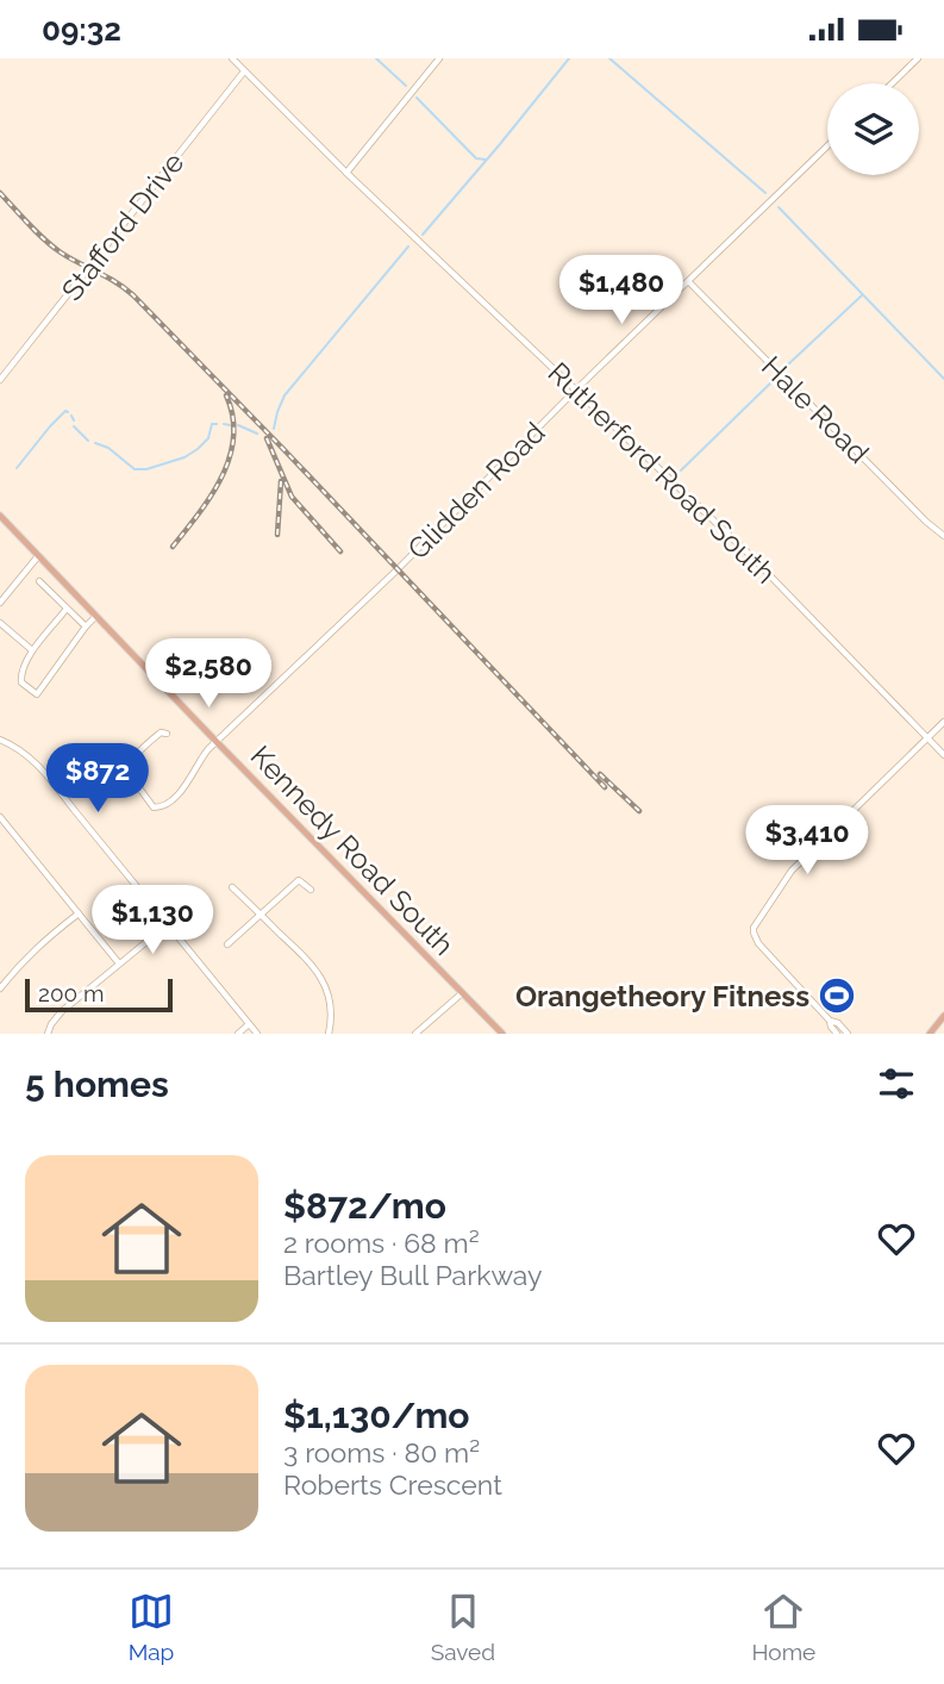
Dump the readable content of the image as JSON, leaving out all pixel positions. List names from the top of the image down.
{
  "streets": {
    "main road": ["Kennedy Road South"],
    "street": [
      "Stafford Drive",
      "Hale Road",
      "Rutherford Road South",
      "Glidden Road"
    ]
  },
  "crossings": [
    ["Stafford Drive", "Rutherford Road South"],
    ["Hale Road", "Glidden Road"],
    ["Rutherford Road South", "Glidden Road"],
    ["Glidden Road", "Kennedy Road South"]
  ],
  "places": {
    "sports": ["Orangetheory Fitness"]
  },
  "scale_bar": "200 m",
  "page": {
    "status": "09:32",
    "price": [
      "$1,480",
      "$2,580",
      "$872",
      "$3,410",
      "$1,130"
    ],
    "scale": "200 m",
    "heading": "5 homes",
    "list": [
      {
        "name": "$872/mo",
        "note": "2 rooms · 68 m² · Bartley Bull Parkway"
      },
      {
        "name": "$1,130/mo",
        "note": "3 rooms · 80 m² · Roberts Crescent"
      }
    ],
    "tabs": ["Map", "Saved", "Home"]
  }
}
